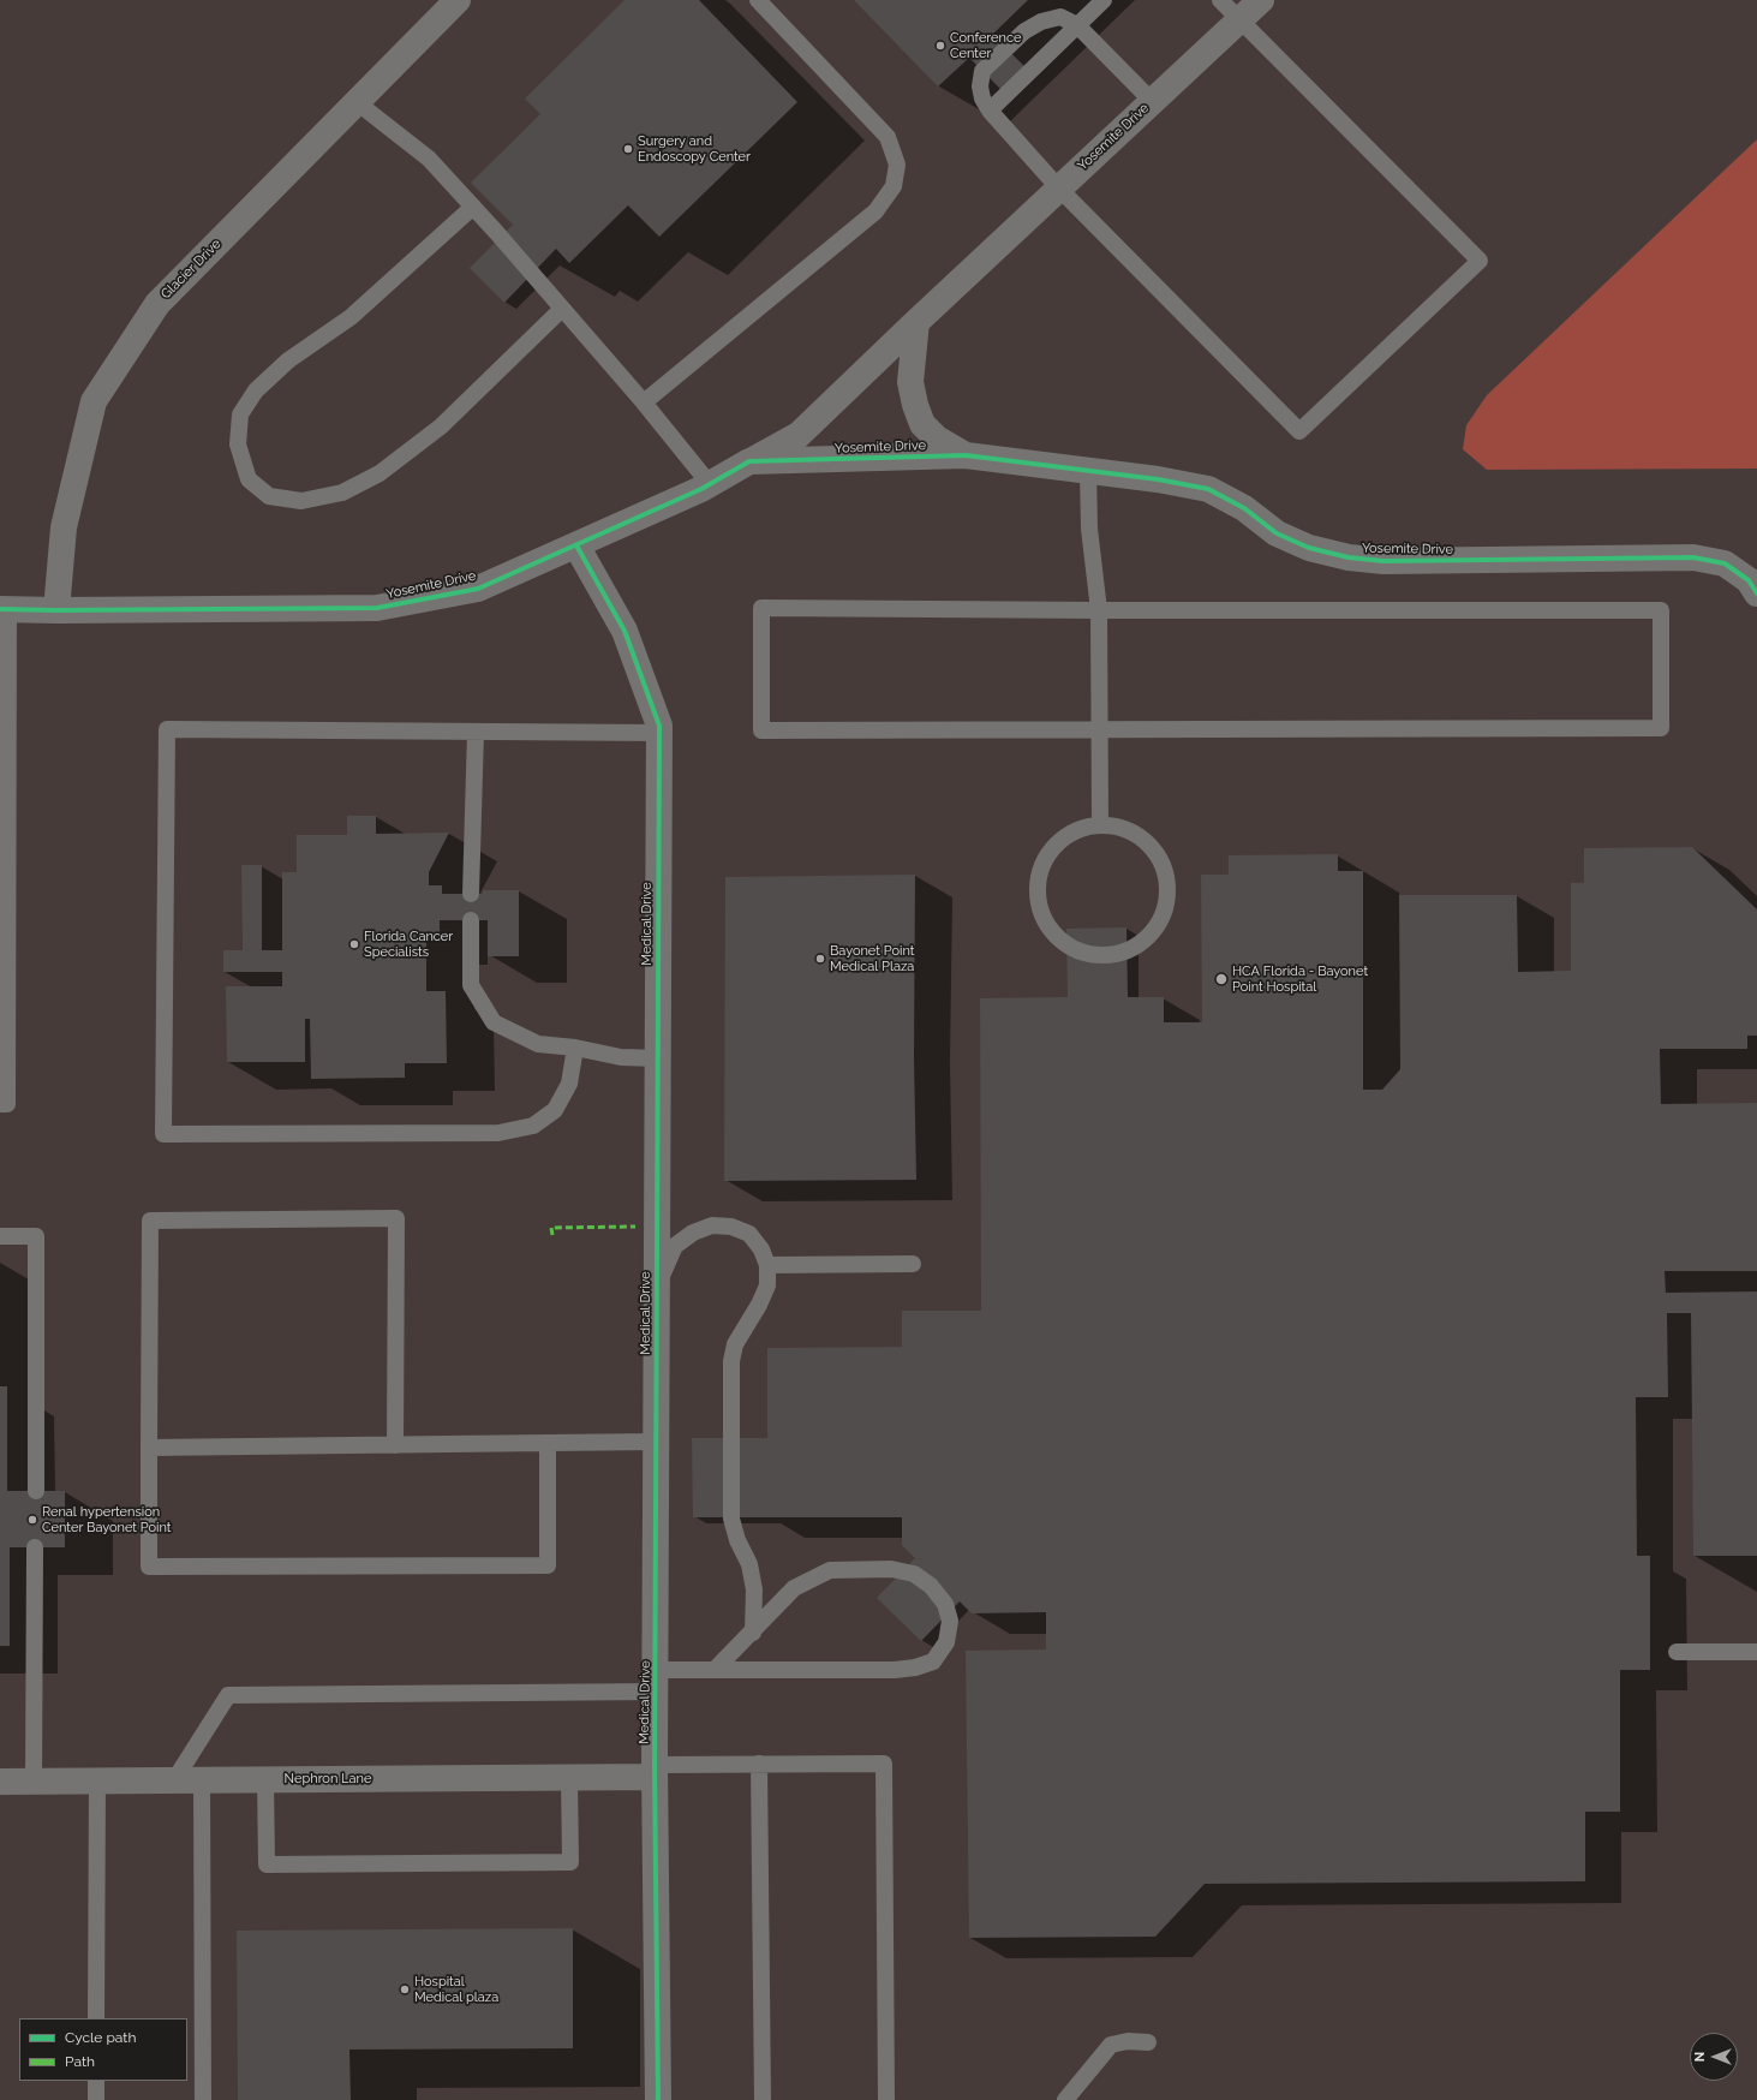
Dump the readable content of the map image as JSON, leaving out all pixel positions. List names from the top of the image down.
{
  "streets": {
    "street": [
      "Yosemite Drive",
      "Glacier Drive",
      "Medical Drive",
      "Nephron Lane"
    ]
  },
  "crossings": [
    ["Yosemite Drive", "Glacier Drive"],
    ["Yosemite Drive", "Medical Drive"],
    ["Medical Drive", "Nephron Lane"]
  ],
  "places": [
    "Conference Center",
    "Surgery and Endoscopy Center",
    "Florida Cancer Specialists",
    "Bayonet Point Medical Plaza",
    "HCA Florida - Bayonet Point Hospital",
    "Renal hypertension Center Bayonet Point",
    "Hospital Medical plaza"
  ],
  "legend": ["Cycle path", "Path"],
  "north": "left"
}
